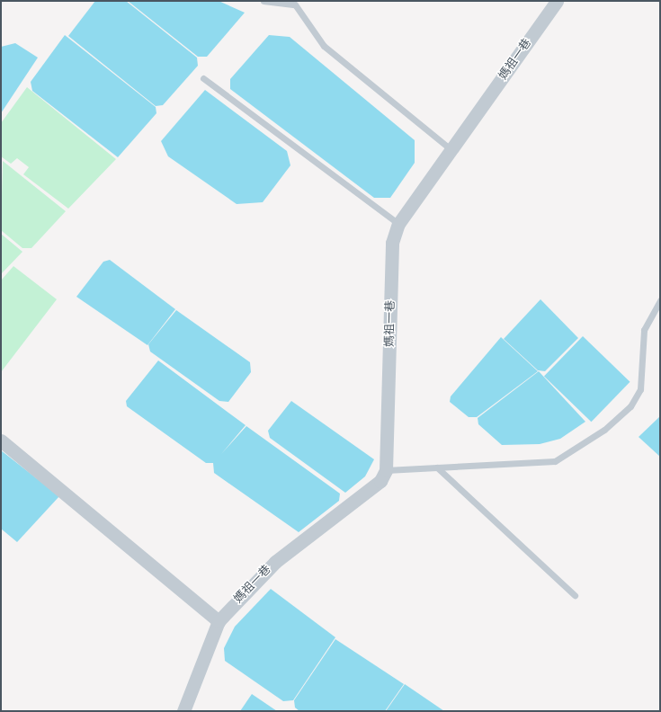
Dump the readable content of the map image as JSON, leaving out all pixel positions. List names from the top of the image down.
{
  "streets": {
    "street": ["媽祖一巷"]
  }
}
